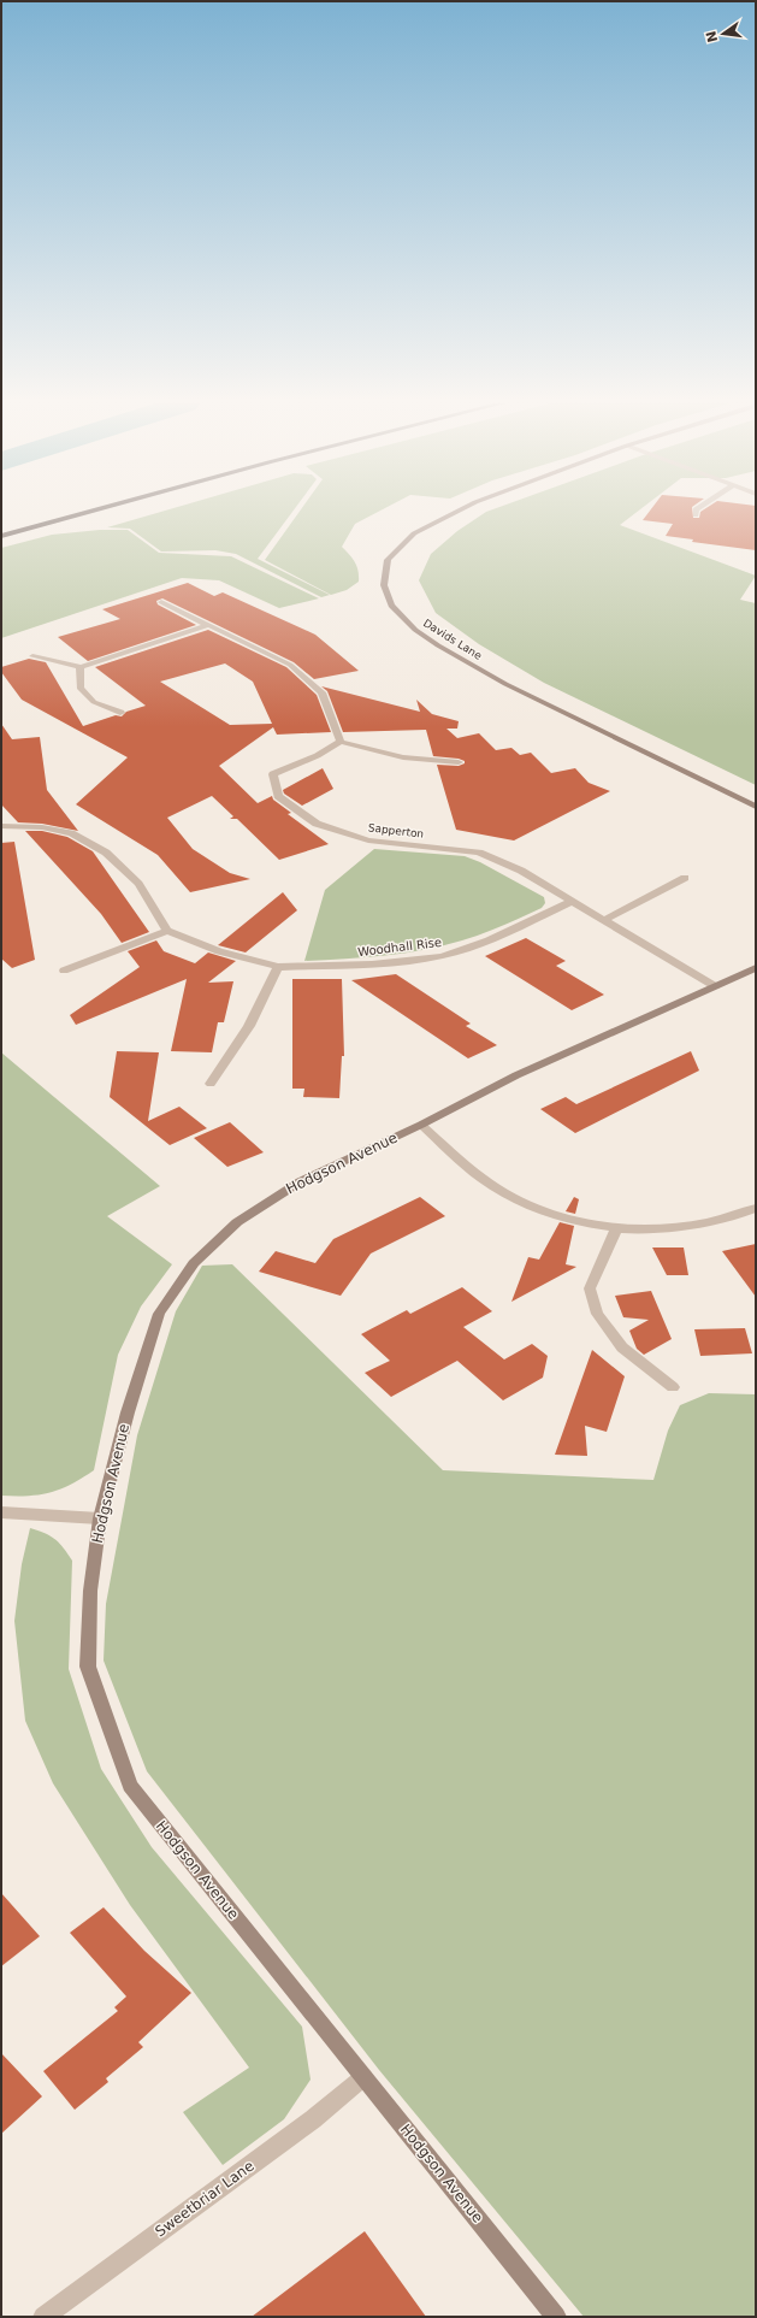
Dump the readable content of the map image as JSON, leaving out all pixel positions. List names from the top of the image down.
{
  "streets": {
    "street": [
      "Davids Lane",
      "Sapperton",
      "Woodhall Rise",
      "Hodgson Avenue",
      "Sweetbriar Lane"
    ]
  },
  "crossings": [
    ["Sapperton", "Woodhall Rise"],
    ["Sapperton", "Hodgson Avenue"],
    ["Hodgson Avenue", "Sweetbriar Lane"]
  ],
  "north": "left"
}
